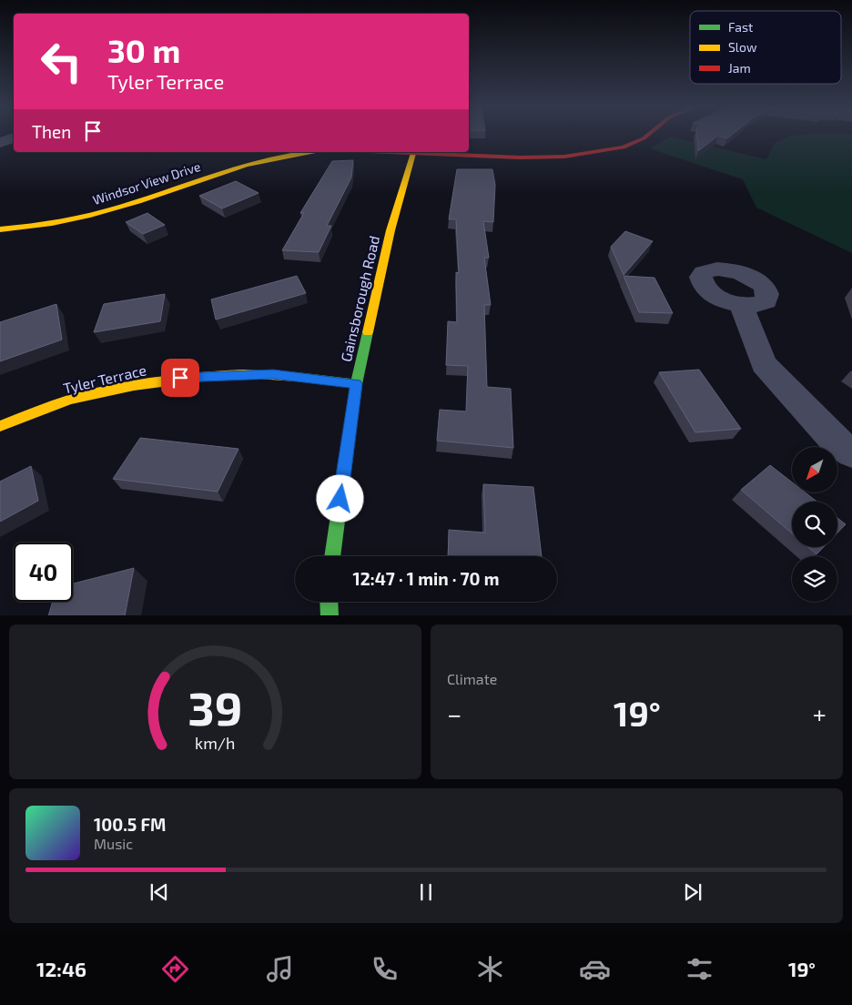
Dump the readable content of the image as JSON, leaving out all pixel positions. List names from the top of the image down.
{
  "streets": {
    "street": ["Windsor View Drive", "Gainsborough Road", "Tyler Terrace"]
  },
  "crossings": [
    ["Gainsborough Road", "Tyler Terrace"]
  ],
  "legend": ["Fast", "Slow", "Jam"],
  "north": "bottom left",
  "page": {
    "turn": ["30 m", "Tyler Terrace"],
    "then": "Then",
    "limit": "40",
    "trip": "12:47 · 1 min · 70 m",
    "tile": "Climate",
    "heat": ["−", "19°", "+"],
    "song": ["100.5 FM", "Music"],
    "tabs": ["12:46", "19°"],
    "gauge": ["39", "km/h"]
  }
}
